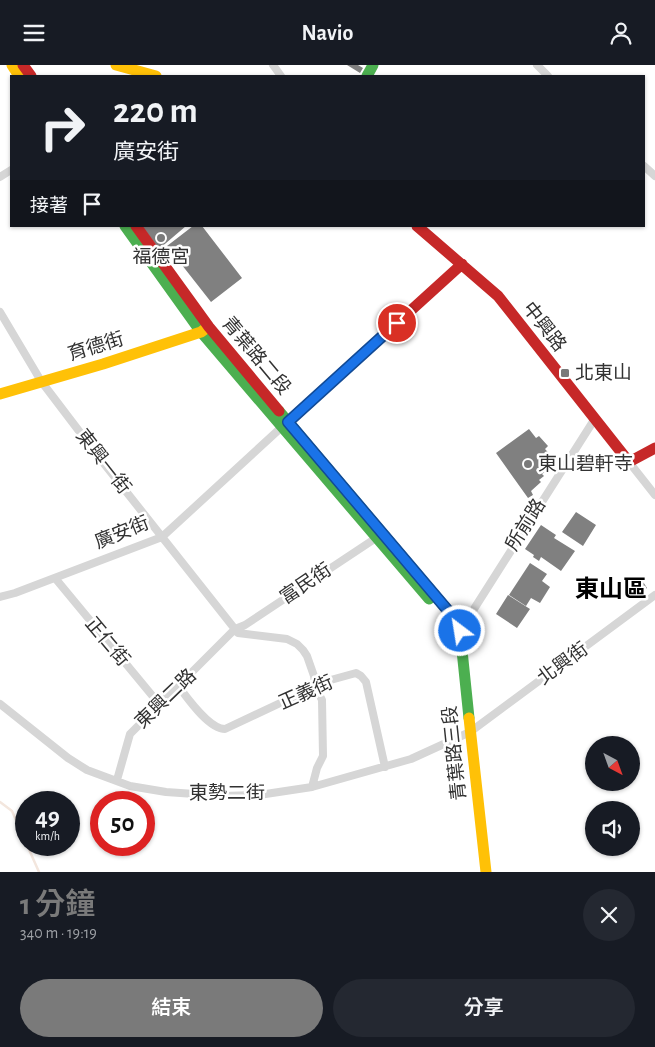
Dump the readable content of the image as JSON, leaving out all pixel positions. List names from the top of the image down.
{
  "streets": {
    "main road": [
      "中興路",
      "育德街",
      "青葉路二段",
      "廣安街",
      "青葉路三段"
    ],
    "street": [
      "東興一街",
      "所前路",
      "富民街",
      "正仁街",
      "北興街",
      "正義街",
      "東興二路",
      "東勢二街"
    ]
  },
  "crossings": [
    ["中興路", "所前路"],
    ["中興路", "廣安街"],
    ["育德街", "青葉路二段"],
    ["育德街", "東興一街"],
    ["青葉路二段", "所前路"],
    ["青葉路二段", "廣安街"],
    ["青葉路二段", "富民街"],
    ["青葉路二段", "青葉路三段"],
    ["東興一街", "廣安街"],
    ["東興一街", "富民街"],
    ["東興一街", "東興二路"],
    ["所前路", "青葉路三段"],
    ["廣安街", "正仁街"],
    ["富民街", "東興二路"],
    ["正仁街", "東興二路"],
    ["北興街", "青葉路三段"],
    ["北興街", "東勢二街"],
    ["正義街", "東興二路"],
    ["正義街", "東勢二街"],
    ["東興二路", "東勢二街"],
    ["青葉路三段", "東勢二街"]
  ],
  "districts": ["東山區"],
  "places": {
    "other": ["福德宮", "東山碧軒寺"],
    "transit": ["北東山"]
  },
  "north": "bottom right",
  "page": {
    "header": "Navio",
    "turn": ["220 m", "廣安街"],
    "then": "接著",
    "speed": "49 km/h",
    "limit": "50",
    "heading": ["1 分鐘", "340 m · 19:19"],
    "buttons": ["結束", "分享"]
  }
}
